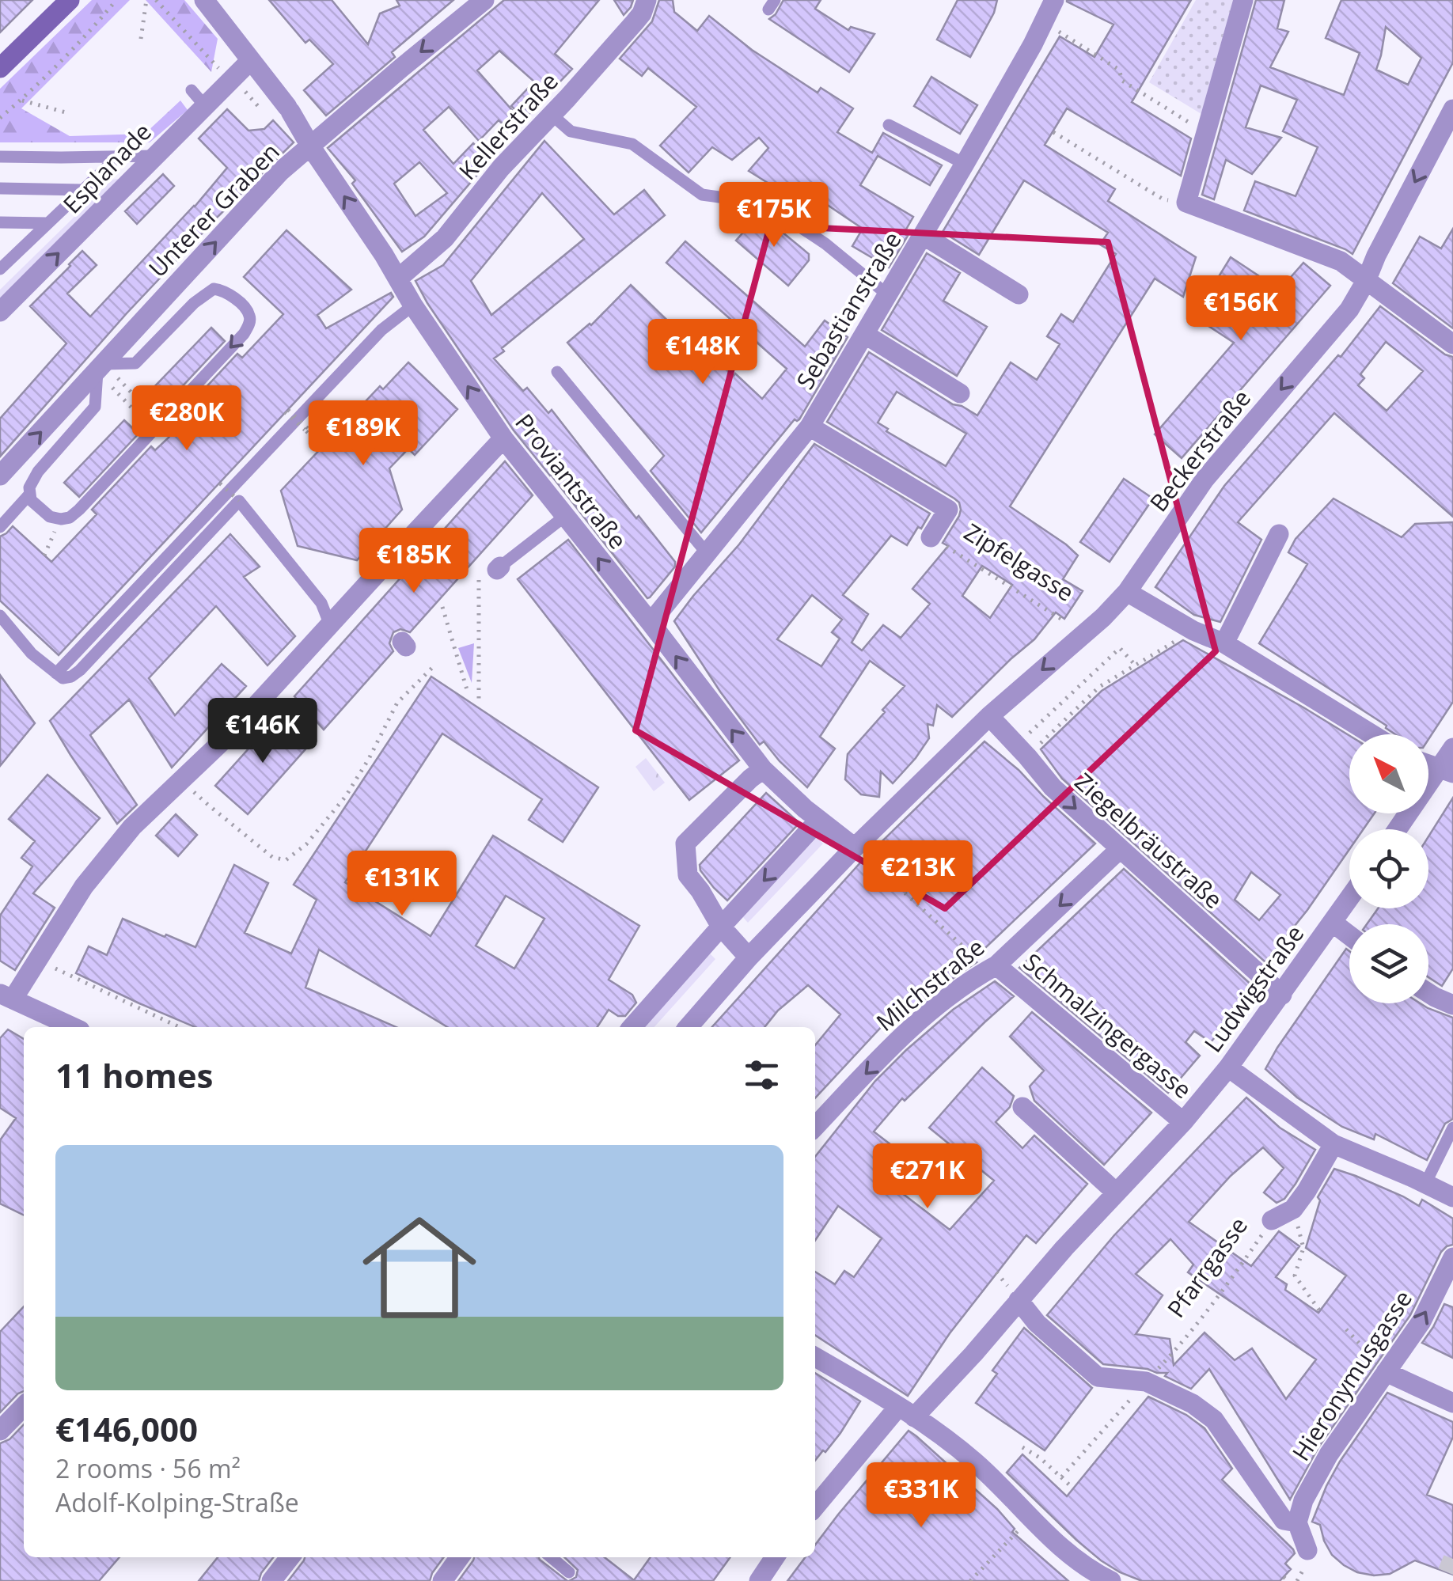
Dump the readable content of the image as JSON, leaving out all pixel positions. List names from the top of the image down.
{
  "streets": {
    "street": [
      "Kellerstraße",
      "Esplanade",
      "Unterer Graben",
      "Sebastianstraße",
      "Beckerstraße",
      "Proviantstraße",
      "Zipfelgasse",
      "Ziegelbräustraße",
      "Milchstraße",
      "Ludwigstraße",
      "Schmalzingergasse",
      "Pfarrgasse",
      "Hieronymusgasse"
    ]
  },
  "crossings": [
    ["Kellerstraße", "Proviantstraße"],
    ["Esplanade", "Proviantstraße"],
    ["Unterer Graben", "Proviantstraße"],
    ["Sebastianstraße", "Proviantstraße"],
    ["Sebastianstraße", "Zipfelgasse"],
    ["Beckerstraße", "Proviantstraße"],
    ["Beckerstraße", "Zipfelgasse"],
    ["Beckerstraße", "Ziegelbräustraße"],
    ["Beckerstraße", "Schmalzingergasse"],
    ["Proviantstraße", "Schmalzingergasse"],
    ["Ziegelbräustraße", "Milchstraße"],
    ["Ziegelbräustraße", "Ludwigstraße"],
    ["Milchstraße", "Schmalzingergasse"],
    ["Ludwigstraße", "Schmalzingergasse"]
  ],
  "one_way": [
    "Esplanade",
    "Beckerstraße",
    "Proviantstraße",
    "Ziegelbräustraße",
    "Milchstraße",
    "Hieronymusgasse"
  ],
  "north": "top left",
  "page": {
    "price": [
      "€175K",
      "€156K",
      "€148K",
      "€280K",
      "€189K",
      "€185K",
      "€146K",
      "€213K",
      "€131K",
      "€271K",
      "€331K"
    ],
    "heading": "11 homes",
    "list": [
      {
        "name": "€146,000",
        "note": "2 rooms · 56 m² · Adolf-Kolping-Straße"
      }
    ]
  }
}
